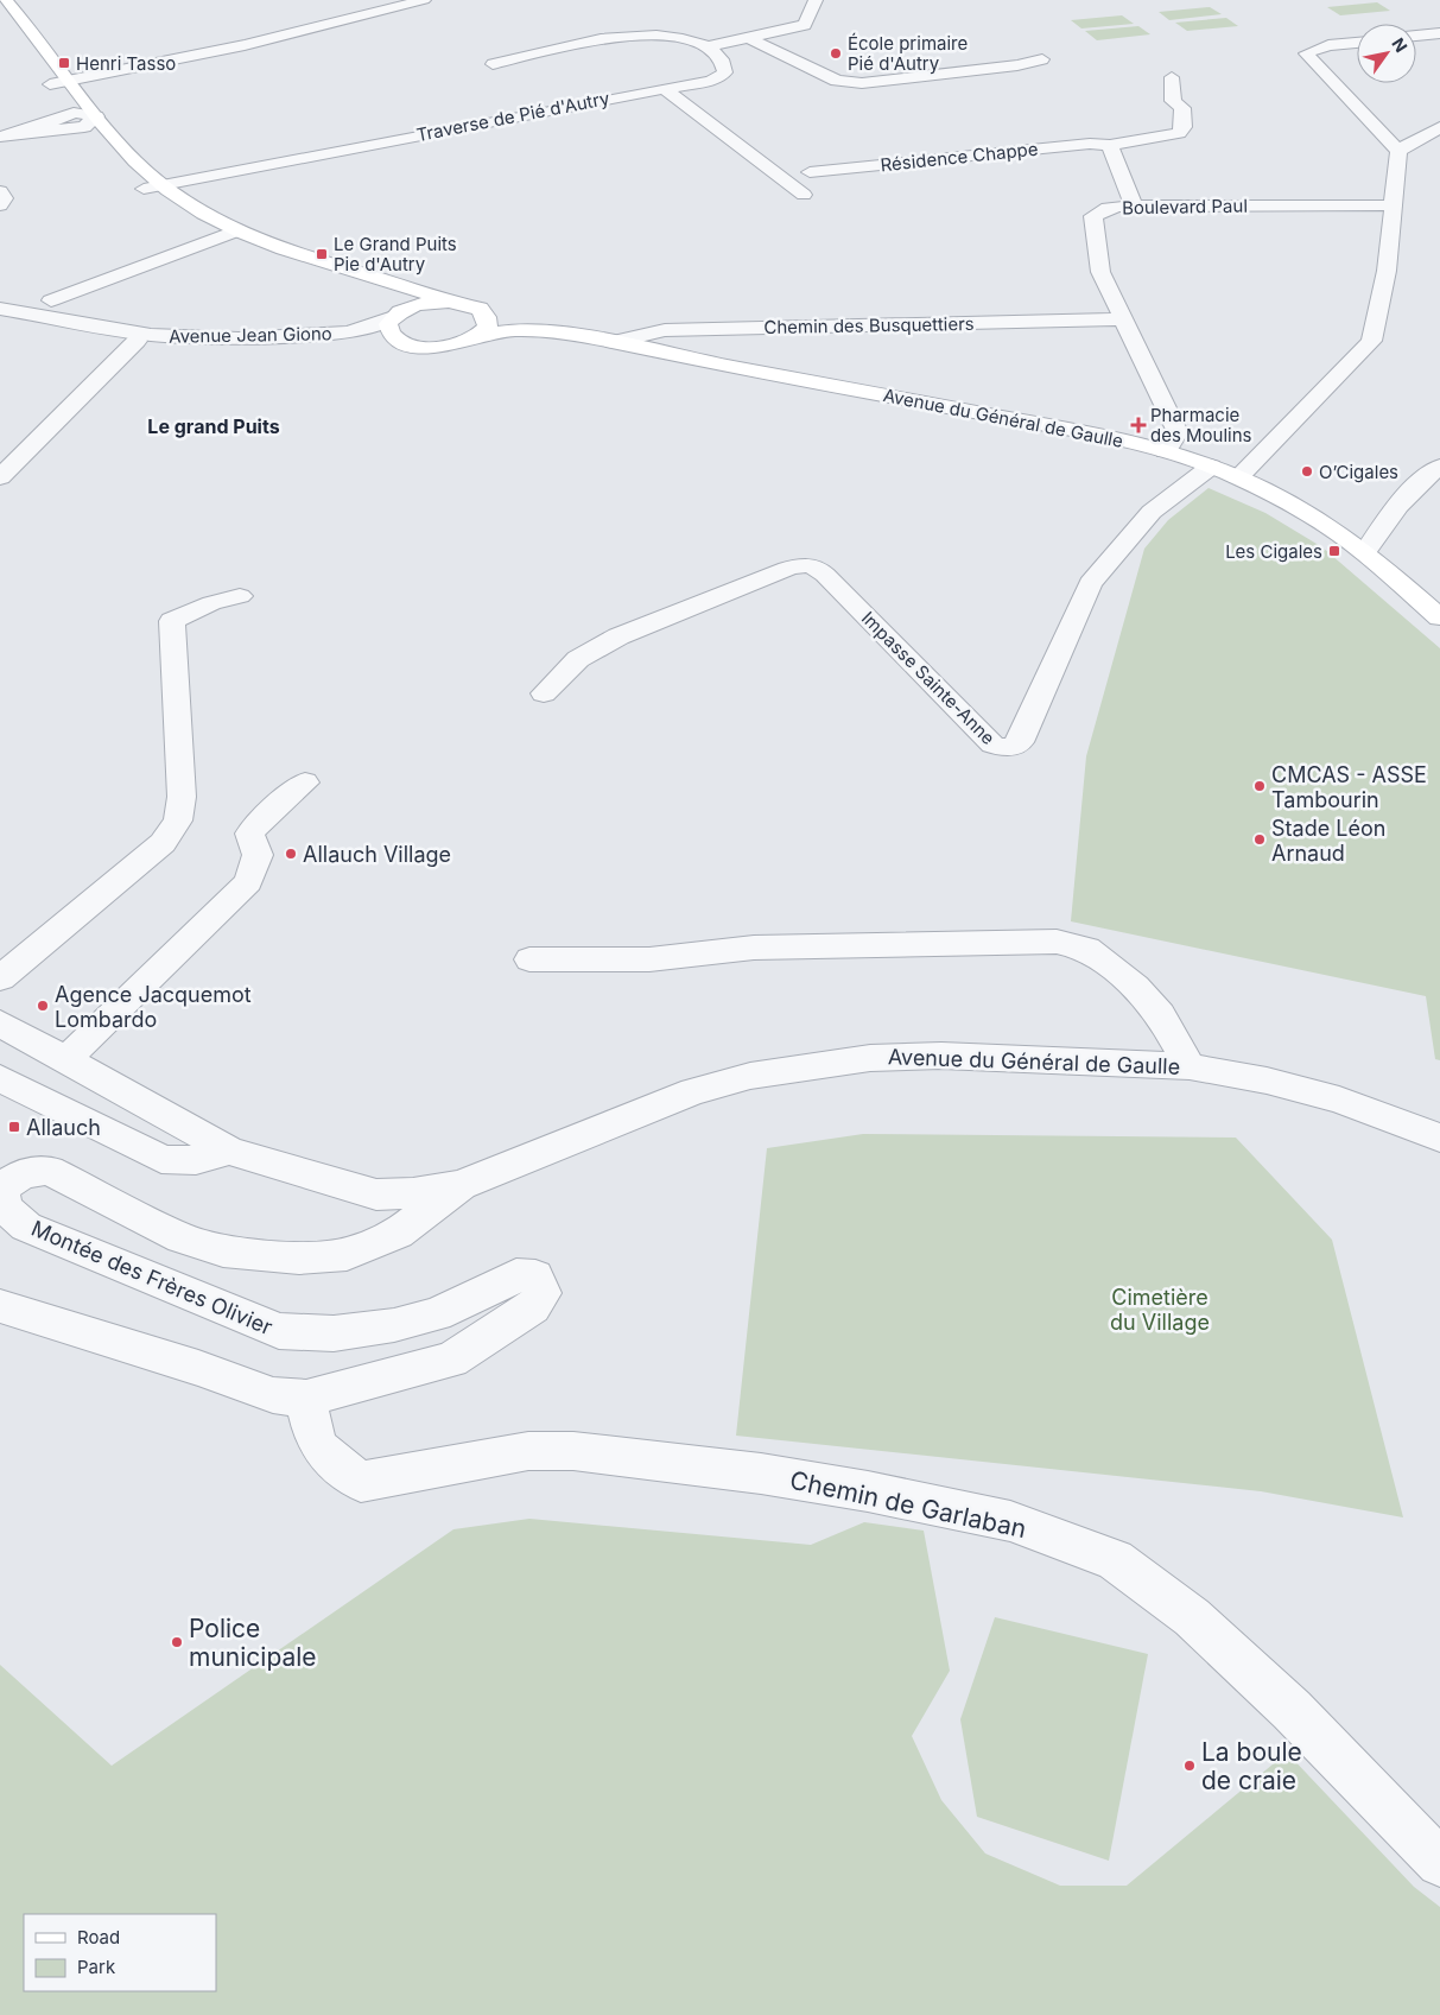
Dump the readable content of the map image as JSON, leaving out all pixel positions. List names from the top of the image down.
{
  "streets": {
    "main road": ["Avenue du Général de Gaulle"],
    "street": [
      "Traverse de Pié d'Autry",
      "Résidence Chappe",
      "Boulevard Paul",
      "Chemin des Busquettiers",
      "Avenue Jean Giono",
      "Impasse Sainte-Anne",
      "Montée des Frères Olivier",
      "Chemin de Garlaban"
    ]
  },
  "crossings": [
    ["Boulevard Paul", "Chemin des Busquettiers"],
    ["Boulevard Paul", "Avenue du Général de Gaulle"],
    ["Chemin des Busquettiers", "Avenue du Général de Gaulle"],
    ["Avenue Jean Giono", "Avenue du Général de Gaulle"],
    ["Avenue du Général de Gaulle", "Impasse Sainte-Anne"],
    ["Avenue du Général de Gaulle", "Montée des Frères Olivier"],
    ["Montée des Frères Olivier", "Chemin de Garlaban"]
  ],
  "districts": ["Le grand Puits"],
  "parks": ["Cimetière du Village"],
  "places": {
    "other": [
      "École primaire Pié d'Autry",
      "O’Cigales",
      "CMCAS - ASSE Tambourin",
      "Stade Léon Arnaud",
      "Allauch Village",
      "Agence Jacquemot Lombardo",
      "Police municipale",
      "La boule de craie"
    ],
    "transit": [
      "Henri Tasso",
      "Le Grand Puits Pie d'Autry",
      "Les Cigales",
      "Allauch"
    ],
    "health": ["Pharmacie des Moulins"]
  },
  "legend": ["Road", "Park"],
  "north": "top right"
}
